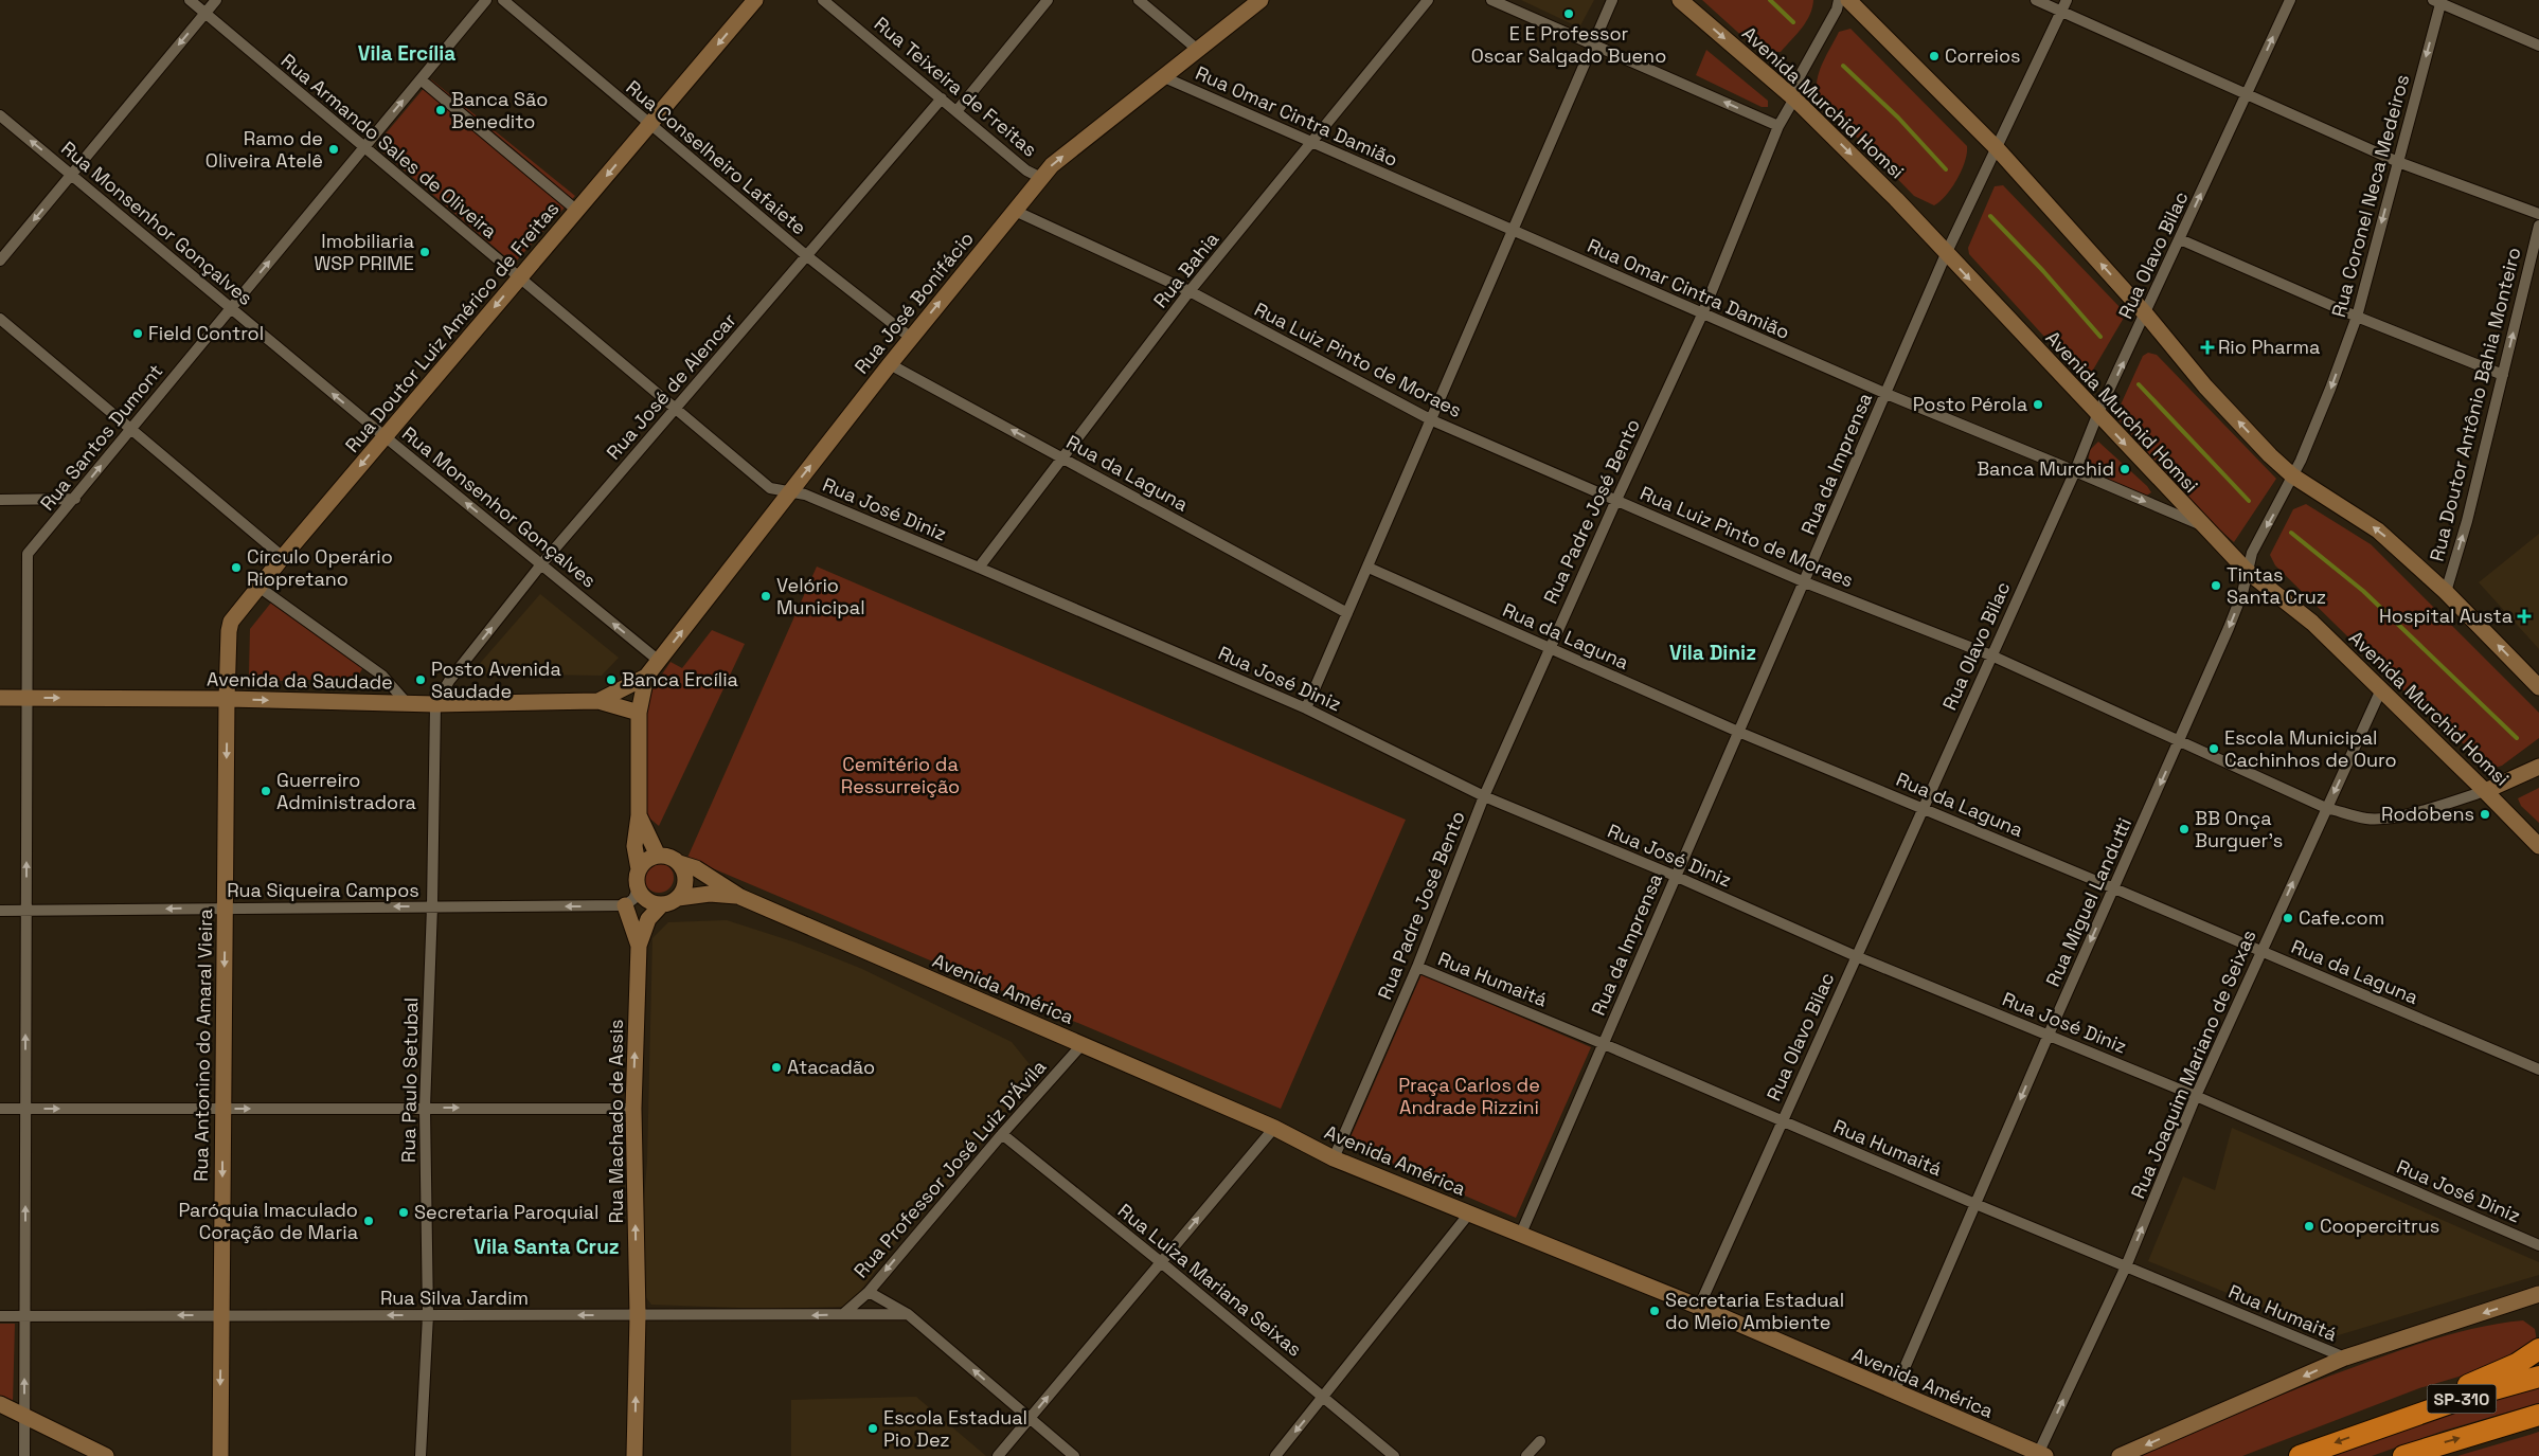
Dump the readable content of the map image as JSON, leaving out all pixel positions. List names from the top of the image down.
{
  "streets": {
    "highway": ["SP-310"],
    "street": [
      "Rua Teixeira de Freitas",
      "Avenida Murchid Homsi",
      "Rua Omar Cintra Damião",
      "Rua Armando Sales de Oliveira",
      "Rua Conselheiro Lafaiete",
      "Rua Coronel Neca Medeiros",
      "Rua Monsenhor Gonçalves",
      "Rua Olavo Bilac",
      "Rua Bahia",
      "Rua José Bonifácio",
      "Rua Doutor Luiz Américo de Freitas",
      "Rua Luiz Pinto de Moraes",
      "Rua José de Alencar",
      "Rua Doutor Antônio Bahia Monteiro",
      "Rua Santos Dumont",
      "Rua da Imprensa",
      "Rua da Laguna",
      "Rua José Diniz",
      "Rua Padre José Bento",
      "Avenida da Saudade",
      "Rua Siqueira Campos",
      "Rua Miguel Landutti",
      "Rua Humaitá",
      "Avenida América",
      "Rua Antonino do Amaral Vieira",
      "Rua Joaquim Mariano de Seixas",
      "Rua Paulo Setubal",
      "Rua Machado de Assis",
      "Rua Professor José Luiz D'Ávila",
      "Rua Luíza Mariana Seixas",
      "Rua Silva Jardim"
    ]
  },
  "crossings": [
    ["Rua Teixeira de Freitas", "Rua José Bonifácio"],
    ["Rua Teixeira de Freitas", "Rua José de Alencar"],
    ["Avenida Murchid Homsi", "Rua Omar Cintra Damião"],
    ["Avenida Murchid Homsi", "Rua Coronel Neca Medeiros"],
    ["Avenida Murchid Homsi", "Rua Olavo Bilac"],
    ["Avenida Murchid Homsi", "Rua Luiz Pinto de Moraes"],
    ["Avenida Murchid Homsi", "Rua da Imprensa"],
    ["Avenida Murchid Homsi", "Rua Padre José Bento"],
    ["Avenida Murchid Homsi", "Rua Miguel Landutti"],
    ["Avenida Murchid Homsi", "Rua Joaquim Mariano de Seixas"],
    ["Rua Omar Cintra Damião", "Rua Olavo Bilac"],
    ["Rua Omar Cintra Damião", "Rua Bahia"],
    ["Rua Omar Cintra Damião", "Rua José Bonifácio"],
    ["Rua Omar Cintra Damião", "Rua da Imprensa"],
    ["Rua Omar Cintra Damião", "Rua Padre José Bento"],
    ["Rua Armando Sales de Oliveira", "Rua José Bonifácio"],
    ["Rua Armando Sales de Oliveira", "Rua Doutor Luiz Américo de Freitas"],
    ["Rua Armando Sales de Oliveira", "Rua José de Alencar"],
    ["Rua Armando Sales de Oliveira", "Rua Santos Dumont"],
    ["Rua Armando Sales de Oliveira", "Rua José Diniz"],
    ["Rua Conselheiro Lafaiete", "Rua José Bonifácio"],
    ["Rua Conselheiro Lafaiete", "Rua Doutor Luiz Américo de Freitas"],
    ["Rua Conselheiro Lafaiete", "Rua José de Alencar"],
    ["Rua Coronel Neca Medeiros", "Rua Miguel Landutti"],
    ["Rua Monsenhor Gonçalves", "Rua José Bonifácio"],
    ["Rua Monsenhor Gonçalves", "Rua Doutor Luiz Américo de Freitas"],
    ["Rua Monsenhor Gonçalves", "Rua José de Alencar"],
    ["Rua Monsenhor Gonçalves", "Rua Santos Dumont"],
    ["Rua Olavo Bilac", "Rua Luiz Pinto de Moraes"],
    ["Rua Olavo Bilac", "Rua da Laguna"],
    ["Rua Olavo Bilac", "Rua José Diniz"],
    ["Rua Olavo Bilac", "Rua Humaitá"],
    ["Rua Olavo Bilac", "Avenida América"],
    ["Rua Bahia", "Rua Luiz Pinto de Moraes"],
    ["Rua Bahia", "Rua da Laguna"],
    ["Rua Bahia", "Rua José Diniz"],
    ["Rua José Bonifácio", "Rua Luiz Pinto de Moraes"],
    ["Rua José Bonifácio", "Rua da Laguna"],
    ["Rua José Bonifácio", "Rua José Diniz"],
    ["Rua José Bonifácio", "Avenida da Saudade"],
    ["Rua Doutor Luiz Américo de Freitas", "Avenida da Saudade"],
    ["Rua Doutor Luiz Américo de Freitas", "Rua Antonino do Amaral Vieira"],
    ["Rua Luiz Pinto de Moraes", "Rua da Imprensa"],
    ["Rua Luiz Pinto de Moraes", "Rua Padre José Bento"],
    ["Rua Luiz Pinto de Moraes", "Rua Miguel Landutti"],
    ["Rua Luiz Pinto de Moraes", "Rua Joaquim Mariano de Seixas"],
    ["Rua José de Alencar", "Avenida da Saudade"],
    ["Rua José de Alencar", "Rua Paulo Setubal"],
    ["Rua Santos Dumont", "Avenida da Saudade"],
    ["Rua da Imprensa", "Rua da Laguna"],
    ["Rua da Imprensa", "Rua José Diniz"],
    ["Rua da Imprensa", "Rua Humaitá"],
    ["Rua da Imprensa", "Avenida América"],
    ["Rua da Laguna", "Rua Padre José Bento"],
    ["Rua da Laguna", "Rua Miguel Landutti"],
    ["Rua da Laguna", "Rua Joaquim Mariano de Seixas"],
    ["Rua José Diniz", "Rua Padre José Bento"],
    ["Rua José Diniz", "Rua Miguel Landutti"],
    ["Rua José Diniz", "Rua Joaquim Mariano de Seixas"],
    ["Rua Padre José Bento", "Rua Humaitá"],
    ["Rua Padre José Bento", "Avenida América"],
    ["Avenida da Saudade", "Rua Antonino do Amaral Vieira"],
    ["Avenida da Saudade", "Rua Paulo Setubal"],
    ["Rua Siqueira Campos", "Rua Antonino do Amaral Vieira"],
    ["Rua Siqueira Campos", "Rua Paulo Setubal"],
    ["Rua Siqueira Campos", "Rua Machado de Assis"],
    ["Rua Miguel Landutti", "Rua Humaitá"],
    ["Rua Miguel Landutti", "Avenida América"],
    ["Rua Humaitá", "Rua Joaquim Mariano de Seixas"],
    ["Avenida América", "Rua Joaquim Mariano de Seixas"],
    ["Avenida América", "Rua Machado de Assis"],
    ["Avenida América", "Rua Professor José Luiz D'Ávila"],
    ["Rua Antonino do Amaral Vieira", "Rua Silva Jardim"],
    ["Rua Paulo Setubal", "Rua Silva Jardim"],
    ["Rua Machado de Assis", "Rua Silva Jardim"],
    ["Rua Professor José Luiz D'Ávila", "Rua Luíza Mariana Seixas"],
    ["Rua Professor José Luiz D'Ávila", "Rua Silva Jardim"]
  ],
  "one_way": [
    "Rua Coronel Neca Medeiros",
    "Rua Monsenhor Gonçalves",
    "Rua José Bonifácio",
    "Rua Doutor Luiz Américo de Freitas",
    "Rua Doutor Antônio Bahia Monteiro",
    "Rua Santos Dumont",
    "Avenida da Saudade",
    "Rua Siqueira Campos",
    "Rua Miguel Landutti",
    "Rua Antonino do Amaral Vieira",
    "Rua Machado de Assis",
    "Rua Professor José Luiz D'Ávila",
    "Rua Silva Jardim"
  ],
  "districts": ["Vila Ercília", "Vila Diniz", "Vila Santa Cruz"],
  "parks": ["Cemitério da Ressurreição", "Praça Carlos de Andrade Rizzini"],
  "places": {
    "other": [
      "E E Professor Oscar Salgado Bueno",
      "Correios",
      "Banca São Benedito",
      "Ramo de Oliveira Atelê",
      "Imobiliaria WSP PRIME",
      "Field Control",
      "Posto Pérola",
      "Banca Murchid",
      "Círculo Operário Riopretano",
      "Tintas Santa Cruz",
      "Velório Municipal",
      "Posto Avenida Saudade",
      "Banca Ercília",
      "Escola Municipal Cachinhos de Ouro",
      "Guerreiro Administradora",
      "Rodobens",
      "BB Onça Burguer's",
      "Cafe.com",
      "Atacadão",
      "Secretaria Paroquial",
      "Paróquia Imaculado Coração de Maria",
      "Coopercitrus",
      "Secretaria Estadual do Meio Ambiente",
      "Escola Estadual Pio Dez"
    ],
    "health": ["Rio Pharma", "Hospital Austa"]
  }
}
